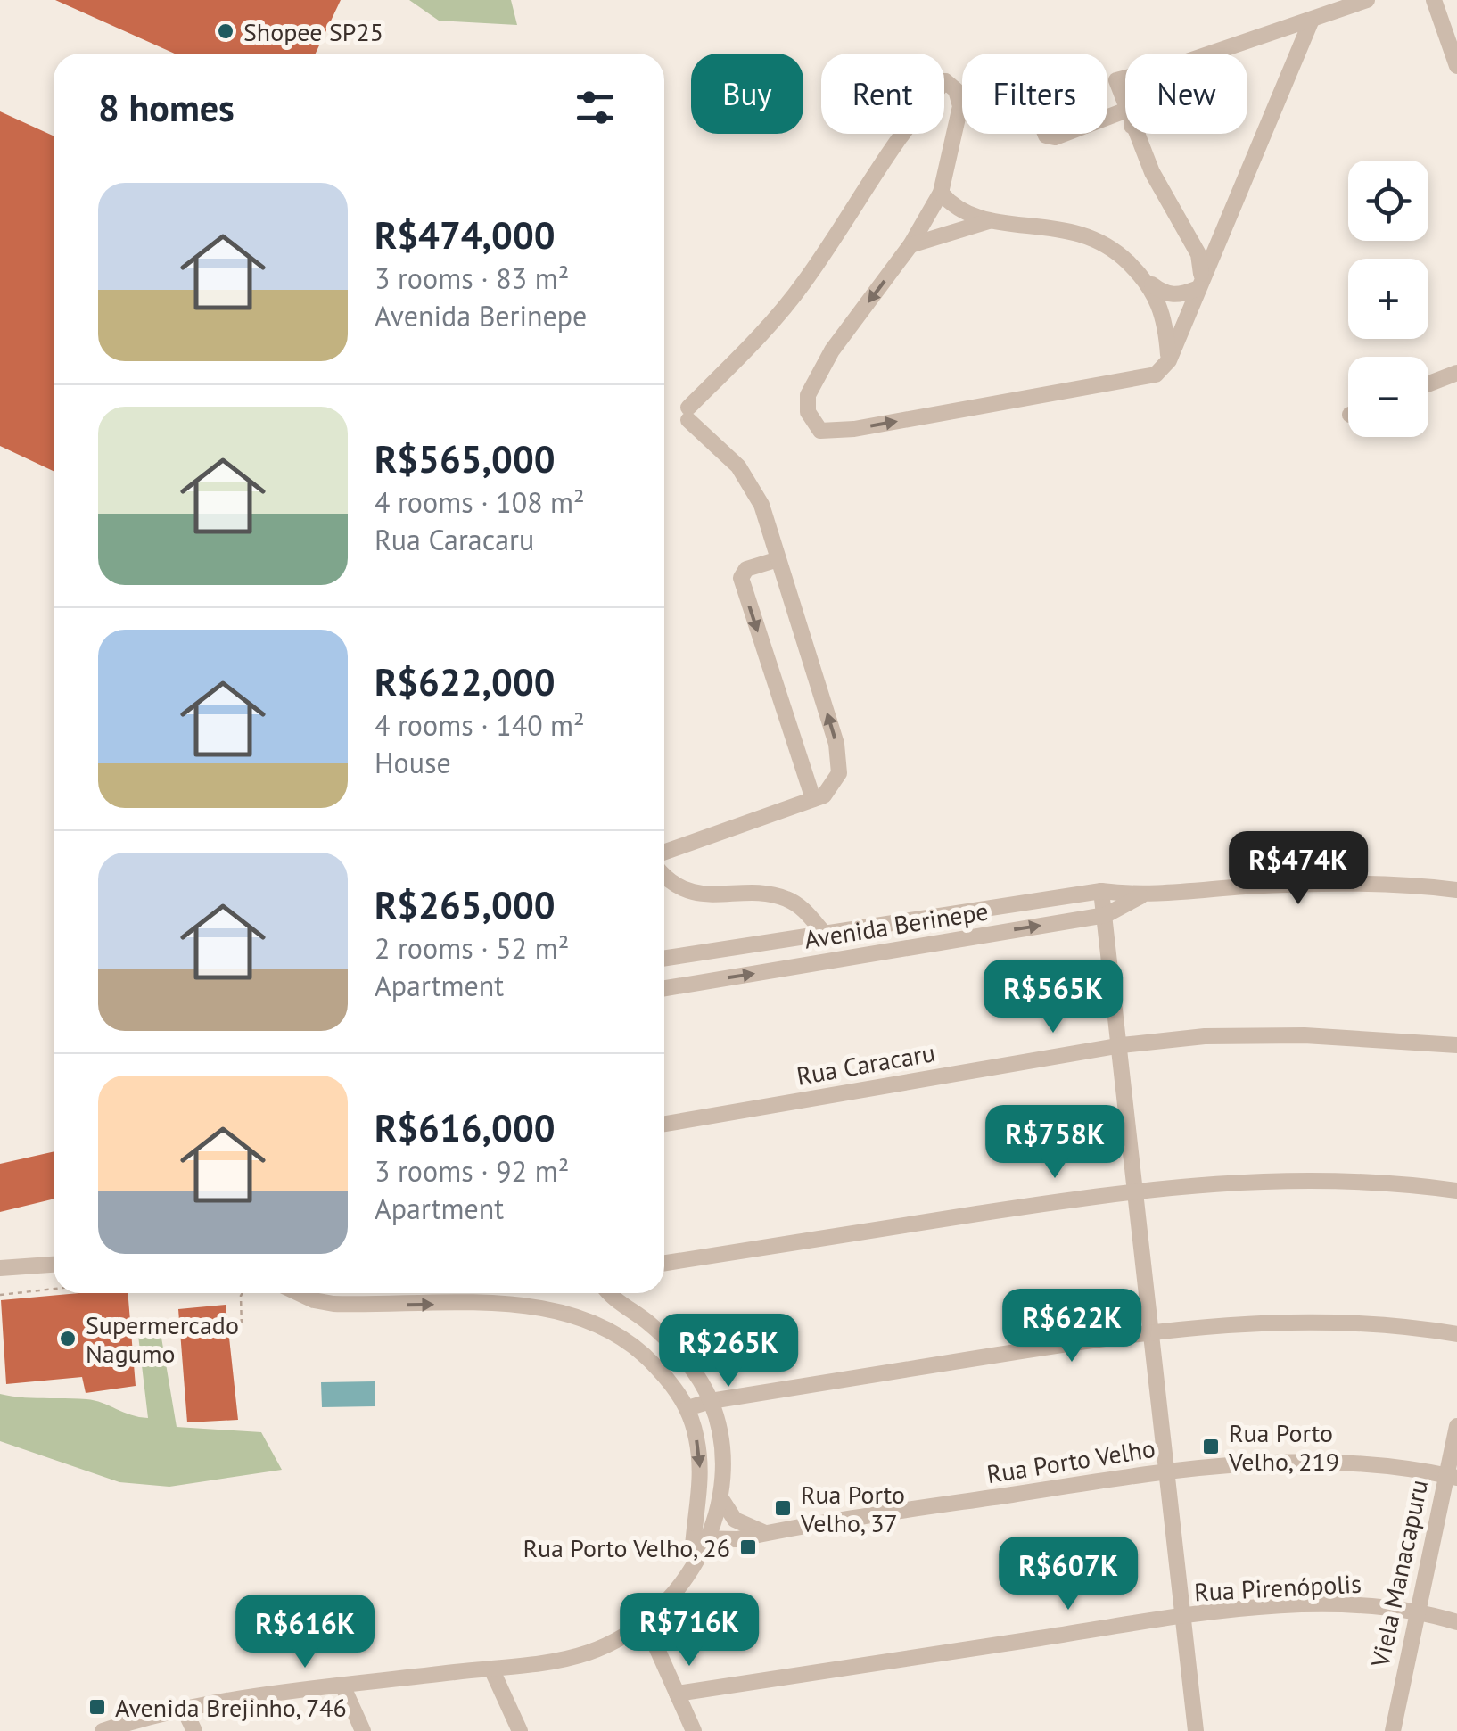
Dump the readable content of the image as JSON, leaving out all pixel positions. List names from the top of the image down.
{
  "streets": {
    "street": [
      "Avenida Berinepe",
      "Rua Caracaru",
      "Rua Porto Velho",
      "Viela Manacapuru",
      "Rua Pirenópolis"
    ]
  },
  "crossings": [
    ["Rua Porto Velho", "Viela Manacapuru"],
    ["Viela Manacapuru", "Rua Pirenópolis"]
  ],
  "places": {
    "other": ["Shopee SP25", "Supermercado Nagumo"],
    "transit": [
      "Rua Porto Velho, 219",
      "Rua Porto Velho, 37",
      "Rua Porto Velho, 26",
      "Avenida Brejinho, 746"
    ]
  },
  "page": {
    "chip": [
      "Buy",
      "Rent",
      "Filters",
      "New"
    ],
    "heading": "8 homes",
    "map_buttons": ["+", "−"],
    "list": [
      {
        "name": "R$474,000",
        "note": "3 rooms · 83 m² · Avenida Berinepe"
      },
      {
        "name": "R$565,000",
        "note": "4 rooms · 108 m² · Rua Caracaru"
      },
      {
        "name": "R$622,000",
        "note": "4 rooms · 140 m² · House"
      },
      {
        "name": "R$265,000",
        "note": "2 rooms · 52 m² · Apartment"
      },
      {
        "name": "R$616,000",
        "note": "3 rooms · 92 m² · Apartment"
      }
    ],
    "price": [
      "R$474K",
      "R$565K",
      "R$758K",
      "R$622K",
      "R$265K",
      "R$607K",
      "R$716K",
      "R$616K"
    ]
  }
}
